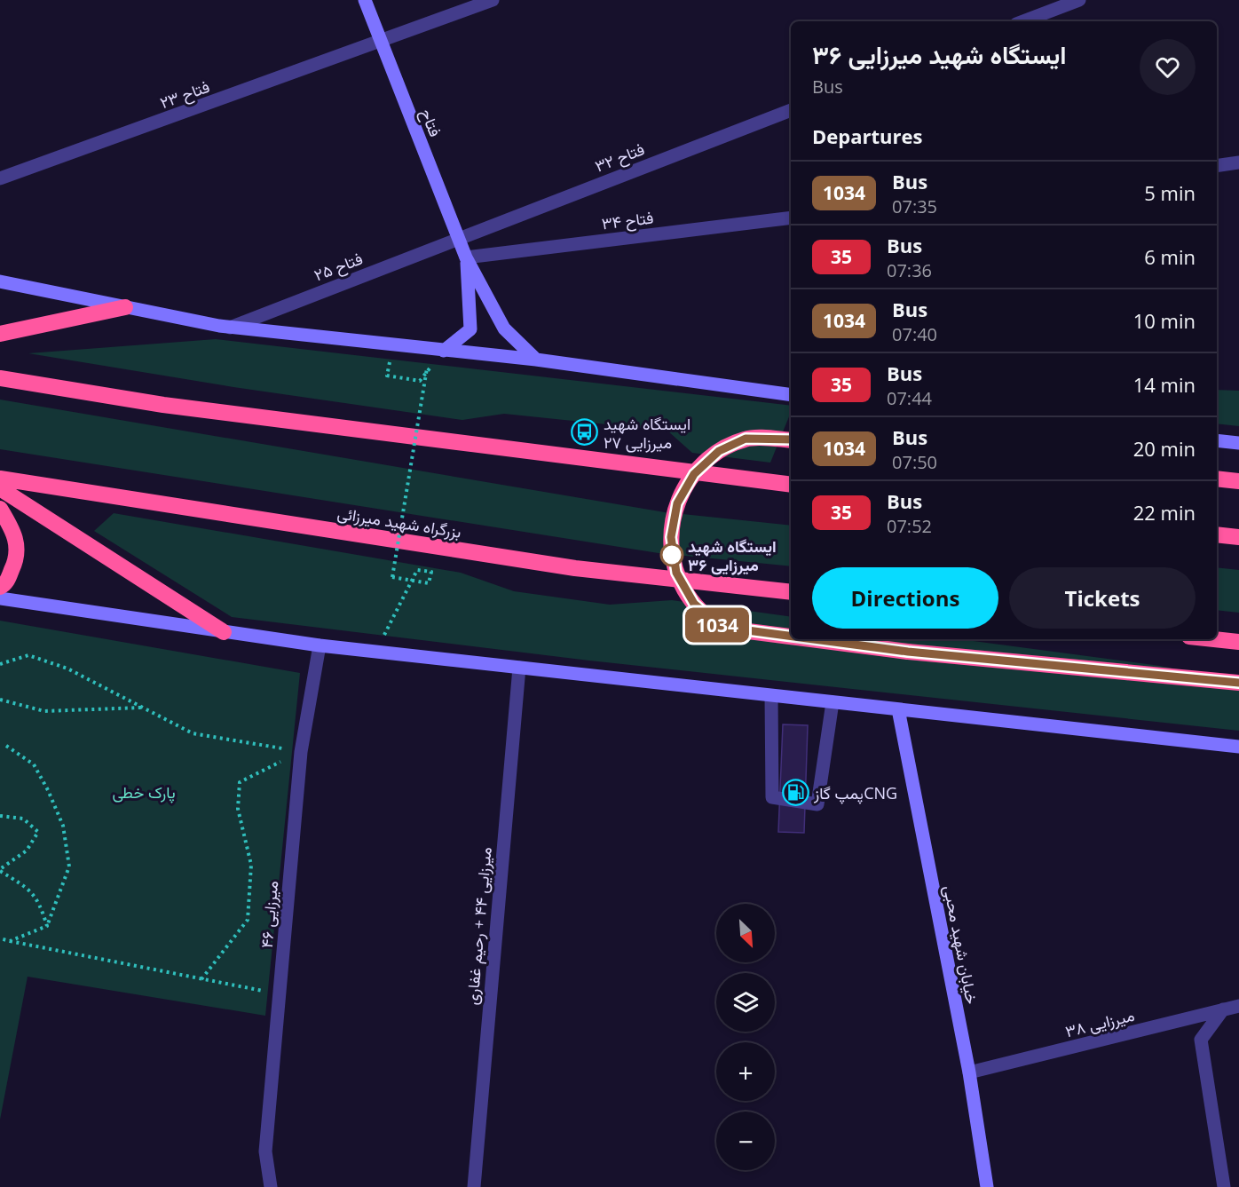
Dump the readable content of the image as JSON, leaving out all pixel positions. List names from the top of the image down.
{
  "streets": {
    "highway": ["بزرگراه شهید میرزائی"],
    "street": [
      "فتاح ۲۳",
      "فتاح",
      "فتاح ۳۲",
      "فتاح ۳۴",
      "فتاح ۲۵",
      "میرزایی ۴۶",
      "میرزایی ۴۴ + رحیم غفاری",
      "خیابان شهید محبی",
      "میرزایی ۳۸"
    ]
  },
  "crossings": [
    ["فتاح ۲۳", "فتاح"],
    ["فتاح", "فتاح ۳۲"],
    ["فتاح", "فتاح ۳۴"],
    ["فتاح", "فتاح ۲۵"],
    ["فتاح ۳۲", "فتاح ۲۵"],
    ["خیابان شهید محبی", "میرزایی ۳۸"]
  ],
  "parks": ["پارک خطی"],
  "places": {
    "bus stop": ["ایستگاه شهید میرزایی ۲۷"],
    "other": ["ایستگاه شهید میرزایی ۳۶"],
    "fuel station": ["پمپ گازCNG"]
  },
  "lines": ["bus line 1034"],
  "north": "bottom right",
  "page": {
    "on_map": "1034",
    "heading": [
      ["ایستگاه شهید میرزایی ۳۶", "Bus"],
      "Departures"
    ],
    "list": [
      {
        "mark": "1034",
        "name": "Bus",
        "note": "07:35",
        "value": "5 min"
      },
      {
        "mark": "35",
        "name": "Bus",
        "note": "07:36",
        "value": "6 min"
      },
      {
        "mark": "1034",
        "name": "Bus",
        "note": "07:40",
        "value": "10 min"
      },
      {
        "mark": "35",
        "name": "Bus",
        "note": "07:44",
        "value": "14 min"
      },
      {
        "mark": "1034",
        "name": "Bus",
        "note": "07:50",
        "value": "20 min"
      },
      {
        "mark": "35",
        "name": "Bus",
        "note": "07:52",
        "value": "22 min"
      }
    ],
    "buttons": ["Directions", "Tickets"],
    "map_buttons": ["+", "−"]
  }
}
